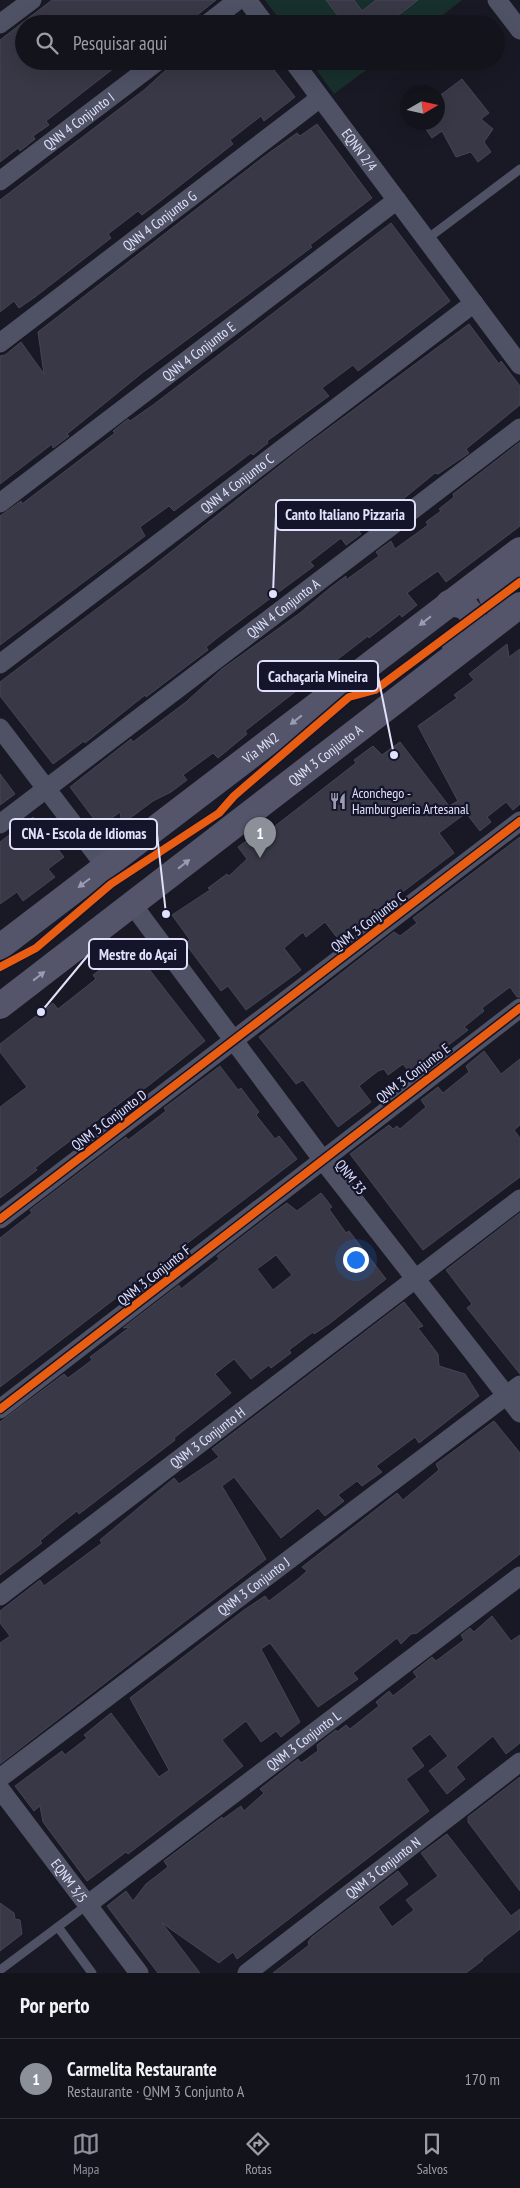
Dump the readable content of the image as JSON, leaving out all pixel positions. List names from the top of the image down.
{
  "streets": {
    "main road": ["Via MN2", "QNM 3 Conjunto A"],
    "street": [
      "QNN 4 Conjunto I",
      "EQNN 2/4",
      "QNN 4 Conjunto G",
      "QNN 4 Conjunto E",
      "QNN 4 Conjunto C",
      "QNN 4 Conjunto A",
      "QNM 3 Conjunto C",
      "QNM 3 Conjunto E",
      "QNM 3 Conjunto D",
      "QNM 33",
      "QNM 3 Conjunto F",
      "QNM 3 Conjunto H",
      "QNM 3 Conjunto J",
      "QNM 3 Conjunto L",
      "QNM 3 Conjunto N",
      "EQNM 3/5"
    ]
  },
  "crossings": [
    ["EQNN 2/4", "QNN 4 Conjunto G"],
    ["EQNN 2/4", "QNN 4 Conjunto E"],
    ["EQNN 2/4", "QNN 4 Conjunto C"],
    ["QNM 3 Conjunto A", "QNM 33"],
    ["QNM 3 Conjunto C", "QNM 3 Conjunto D"],
    ["QNM 3 Conjunto C", "QNM 33"],
    ["QNM 3 Conjunto E", "QNM 33"],
    ["QNM 3 Conjunto E", "QNM 3 Conjunto F"],
    ["QNM 3 Conjunto D", "QNM 33"],
    ["QNM 33", "QNM 3 Conjunto F"],
    ["QNM 33", "QNM 3 Conjunto H"],
    ["QNM 33", "QNM 3 Conjunto J"],
    ["QNM 3 Conjunto L", "EQNM 3/5"]
  ],
  "one_way": ["Via MN2", "QNM 3 Conjunto A"],
  "places": {
    "other": [
      "Canto Italiano Pizzaria",
      "Cachaçaria Mineira",
      "CNA - Escola de Idiomas",
      "Mestre do Açai"
    ],
    "restaurant": ["Aconchego - Hamburgueria Artesanal"]
  },
  "north": "right",
  "page": {
    "search": "Pesquisar aqui",
    "pins": "1",
    "heading": "Por perto",
    "list": [
      {
        "mark": "1",
        "name": "Carmelita Restaurante",
        "note": "Restaurante · QNM 3 Conjunto A",
        "value": "170 m"
      }
    ],
    "nav": ["Mapa", "Rotas", "Salvos"]
  }
}
